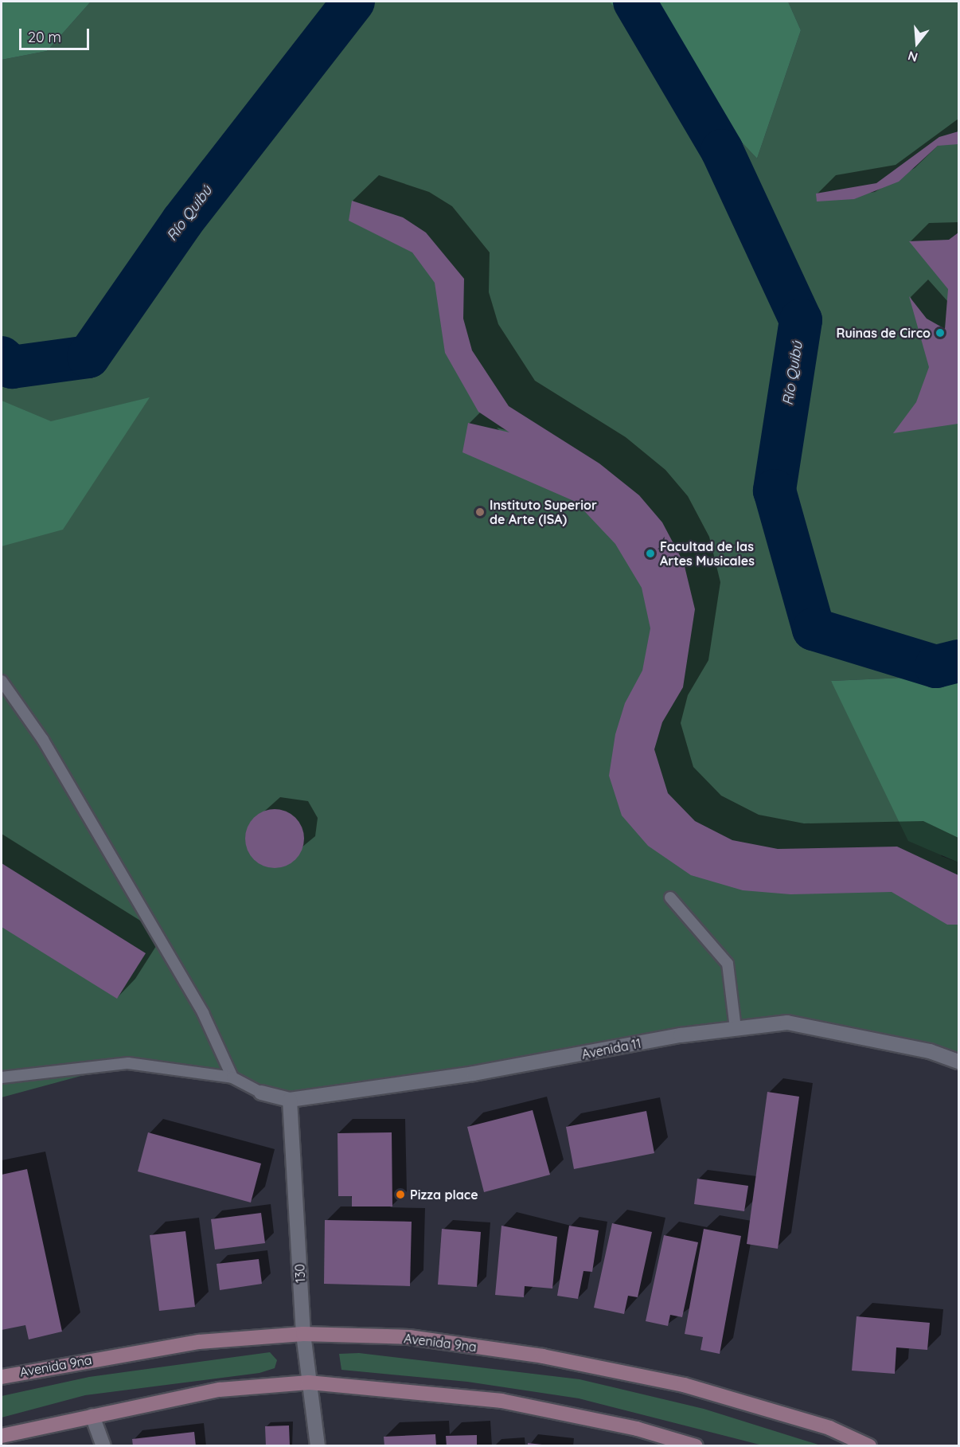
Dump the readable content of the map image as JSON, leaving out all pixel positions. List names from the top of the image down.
{
  "streets": {
    "main road": ["Avenida 9na"],
    "street": ["Avenida 11", "130"]
  },
  "crossings": [
    ["Avenida 11", "130"],
    ["130", "Avenida 9na"]
  ],
  "water": ["Río Quibú"],
  "places": [
    "Ruinas de Circo",
    "Instituto Superior de Arte (ISA)",
    "Facultad de las Artes Musicales",
    "Pizza place"
  ],
  "scale_bar": "20 m",
  "north": "bottom"
}
